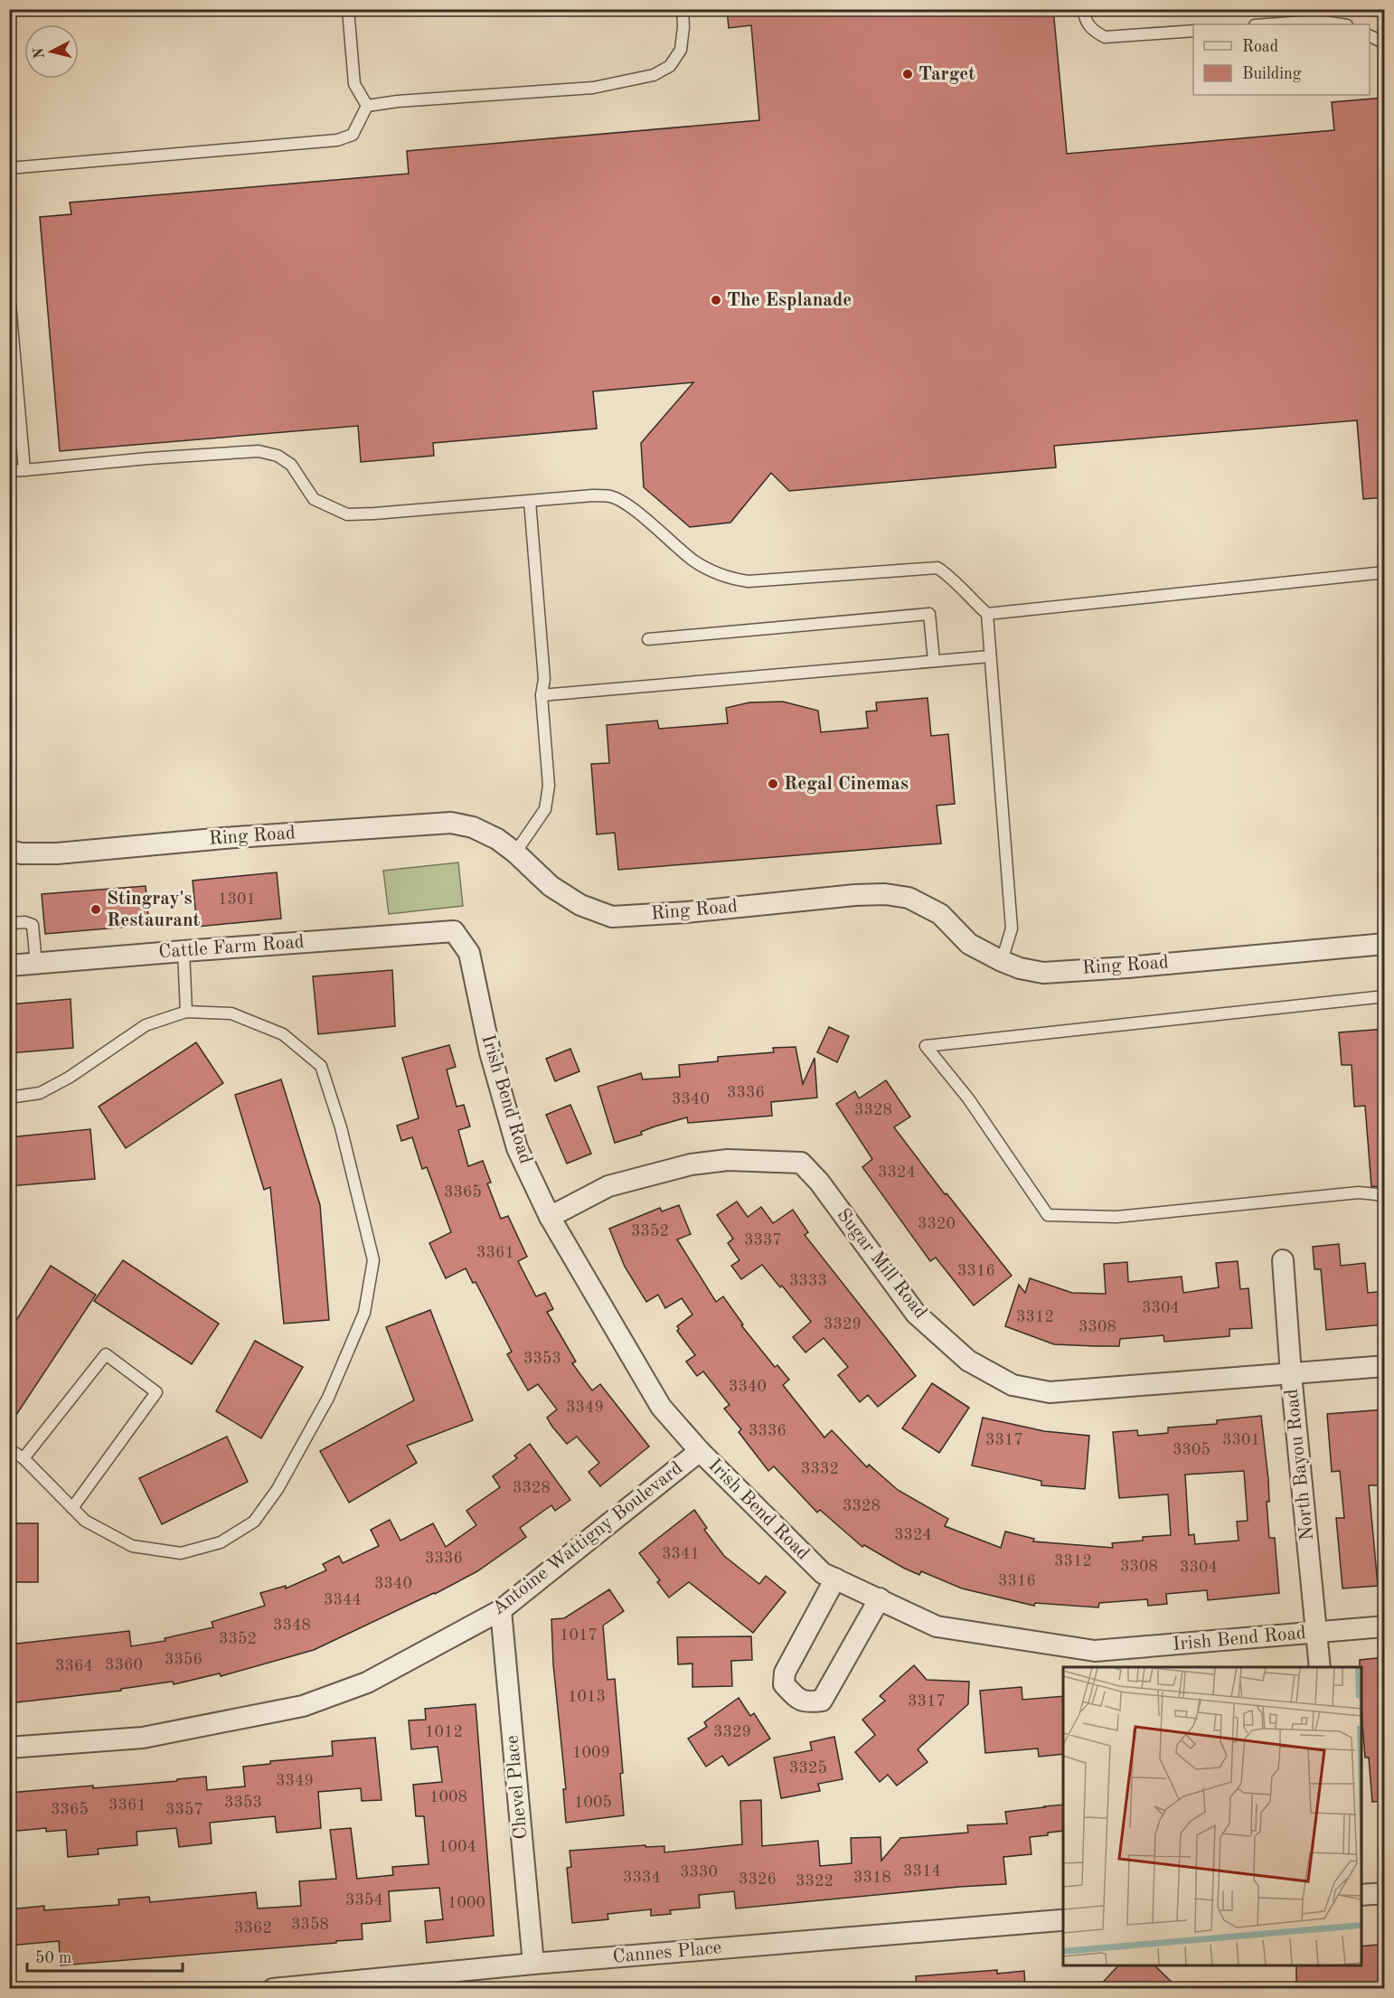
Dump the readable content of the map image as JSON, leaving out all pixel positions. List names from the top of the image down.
{
  "streets": {
    "street": [
      "Ring Road",
      "Cattle Farm Road",
      "Irish Bend Road",
      "Sugar Mill Road",
      "North Bayou Road",
      "Antoine Wattigny Boulevard",
      "Chevel Place",
      "Cannes Place"
    ]
  },
  "crossings": [
    ["Cattle Farm Road", "Irish Bend Road"],
    ["Irish Bend Road", "Sugar Mill Road"],
    ["Irish Bend Road", "North Bayou Road"],
    ["Irish Bend Road", "Antoine Wattigny Boulevard"],
    ["Sugar Mill Road", "North Bayou Road"],
    ["Antoine Wattigny Boulevard", "Chevel Place"],
    ["Chevel Place", "Cannes Place"]
  ],
  "places": [
    "Target",
    "The Esplanade",
    "Regal Cinemas",
    "Stingray's Restaurant"
  ],
  "house_numbers": [
    "1301",
    "3336",
    "3340",
    "3328",
    "3324",
    "3365",
    "3320",
    "3352",
    "3337",
    "3361",
    "3316",
    "3333",
    "3304",
    "3312",
    "3329",
    "3308",
    "3353",
    "3340",
    "3349",
    "3336",
    "3317",
    "3301",
    "3305",
    "3332",
    "3328",
    "3328",
    "3324",
    "3341",
    "3336",
    "3312",
    "3308",
    "3304",
    "3316",
    "3340",
    "3344",
    "3348",
    "1017",
    "3352",
    "3356",
    "3360",
    "3364",
    "1013",
    "3317",
    "1012",
    "3329",
    "1009",
    "3325",
    "3349",
    "1008",
    "3353",
    "1005",
    "3361",
    "3365",
    "3357",
    "1004",
    "3314",
    "3330",
    "3334",
    "3318",
    "3326",
    "3322",
    "3354",
    "1000",
    "3358",
    "3362"
  ],
  "legend": ["Road", "Building"],
  "scale_bar": "50 m",
  "north": "left"
}
